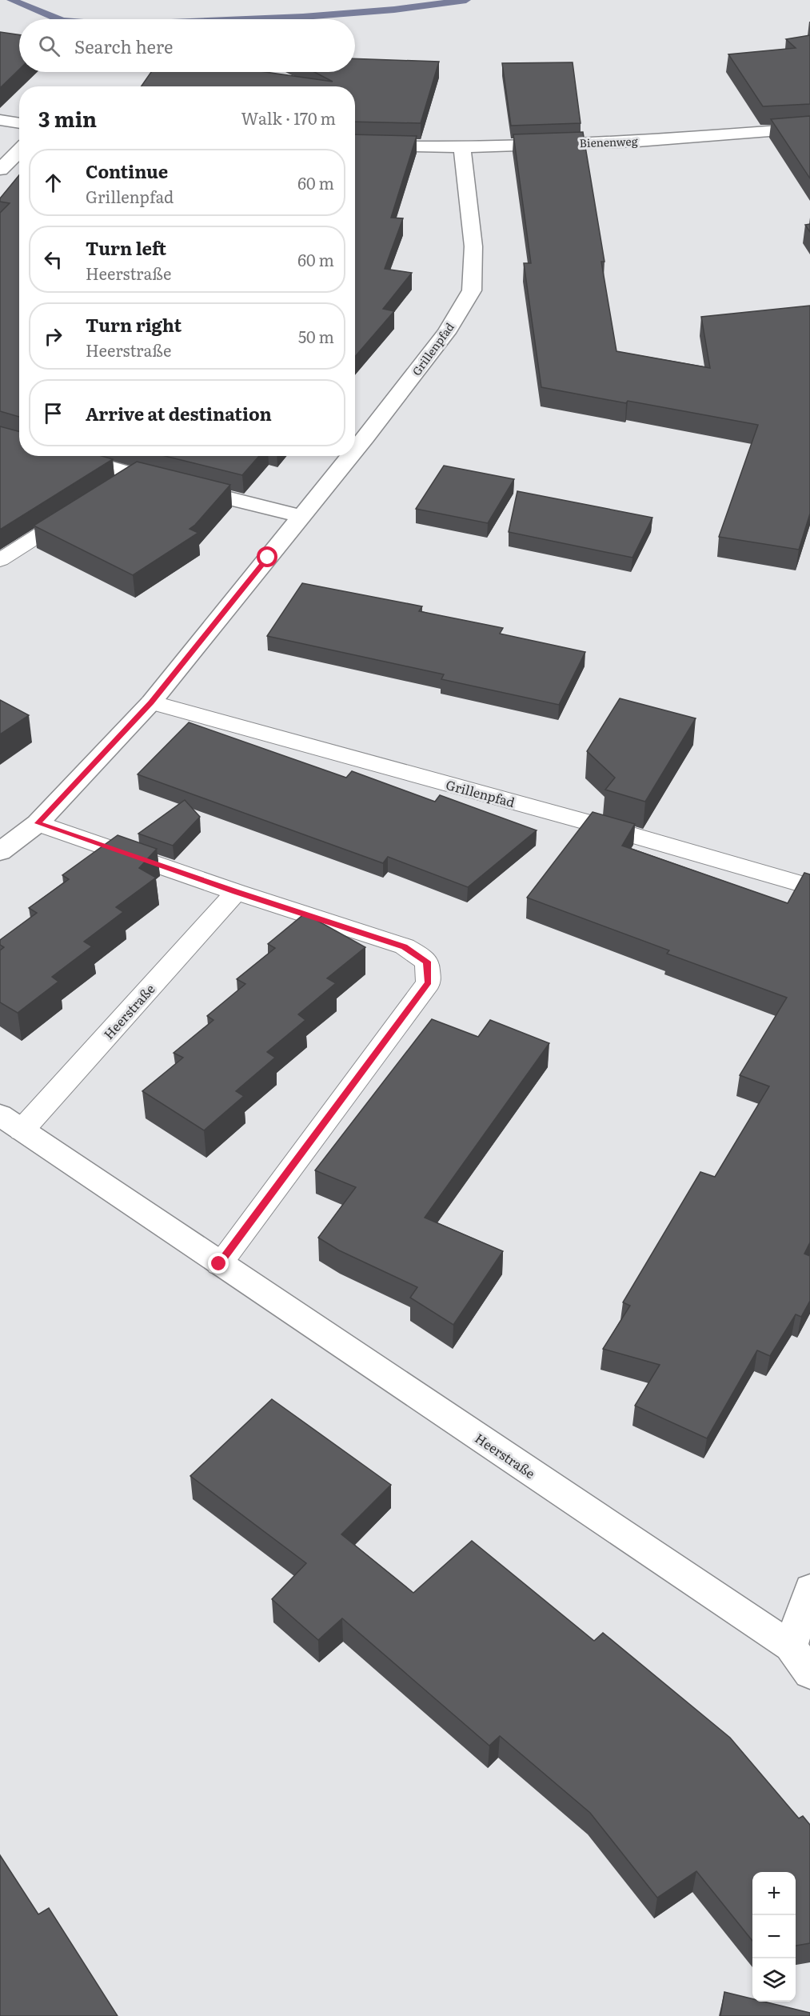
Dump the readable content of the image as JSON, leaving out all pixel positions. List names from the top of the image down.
{
  "streets": {
    "street": ["Bienenweg", "Grillenpfad", "Heerstraße"]
  },
  "crossings": [
    ["Bienenweg", "Grillenpfad"]
  ],
  "page": {
    "search": "Search here",
    "heading": ["3 min", "Walk · 170 m"],
    "list": [
      ["Continue", "Grillenpfad", "60 m"],
      ["Turn left", "Heerstraße", "60 m"],
      ["Turn right", "Heerstraße", "50 m"],
      "Arrive at destination"
    ],
    "map_buttons": ["+", "−"]
  }
}
